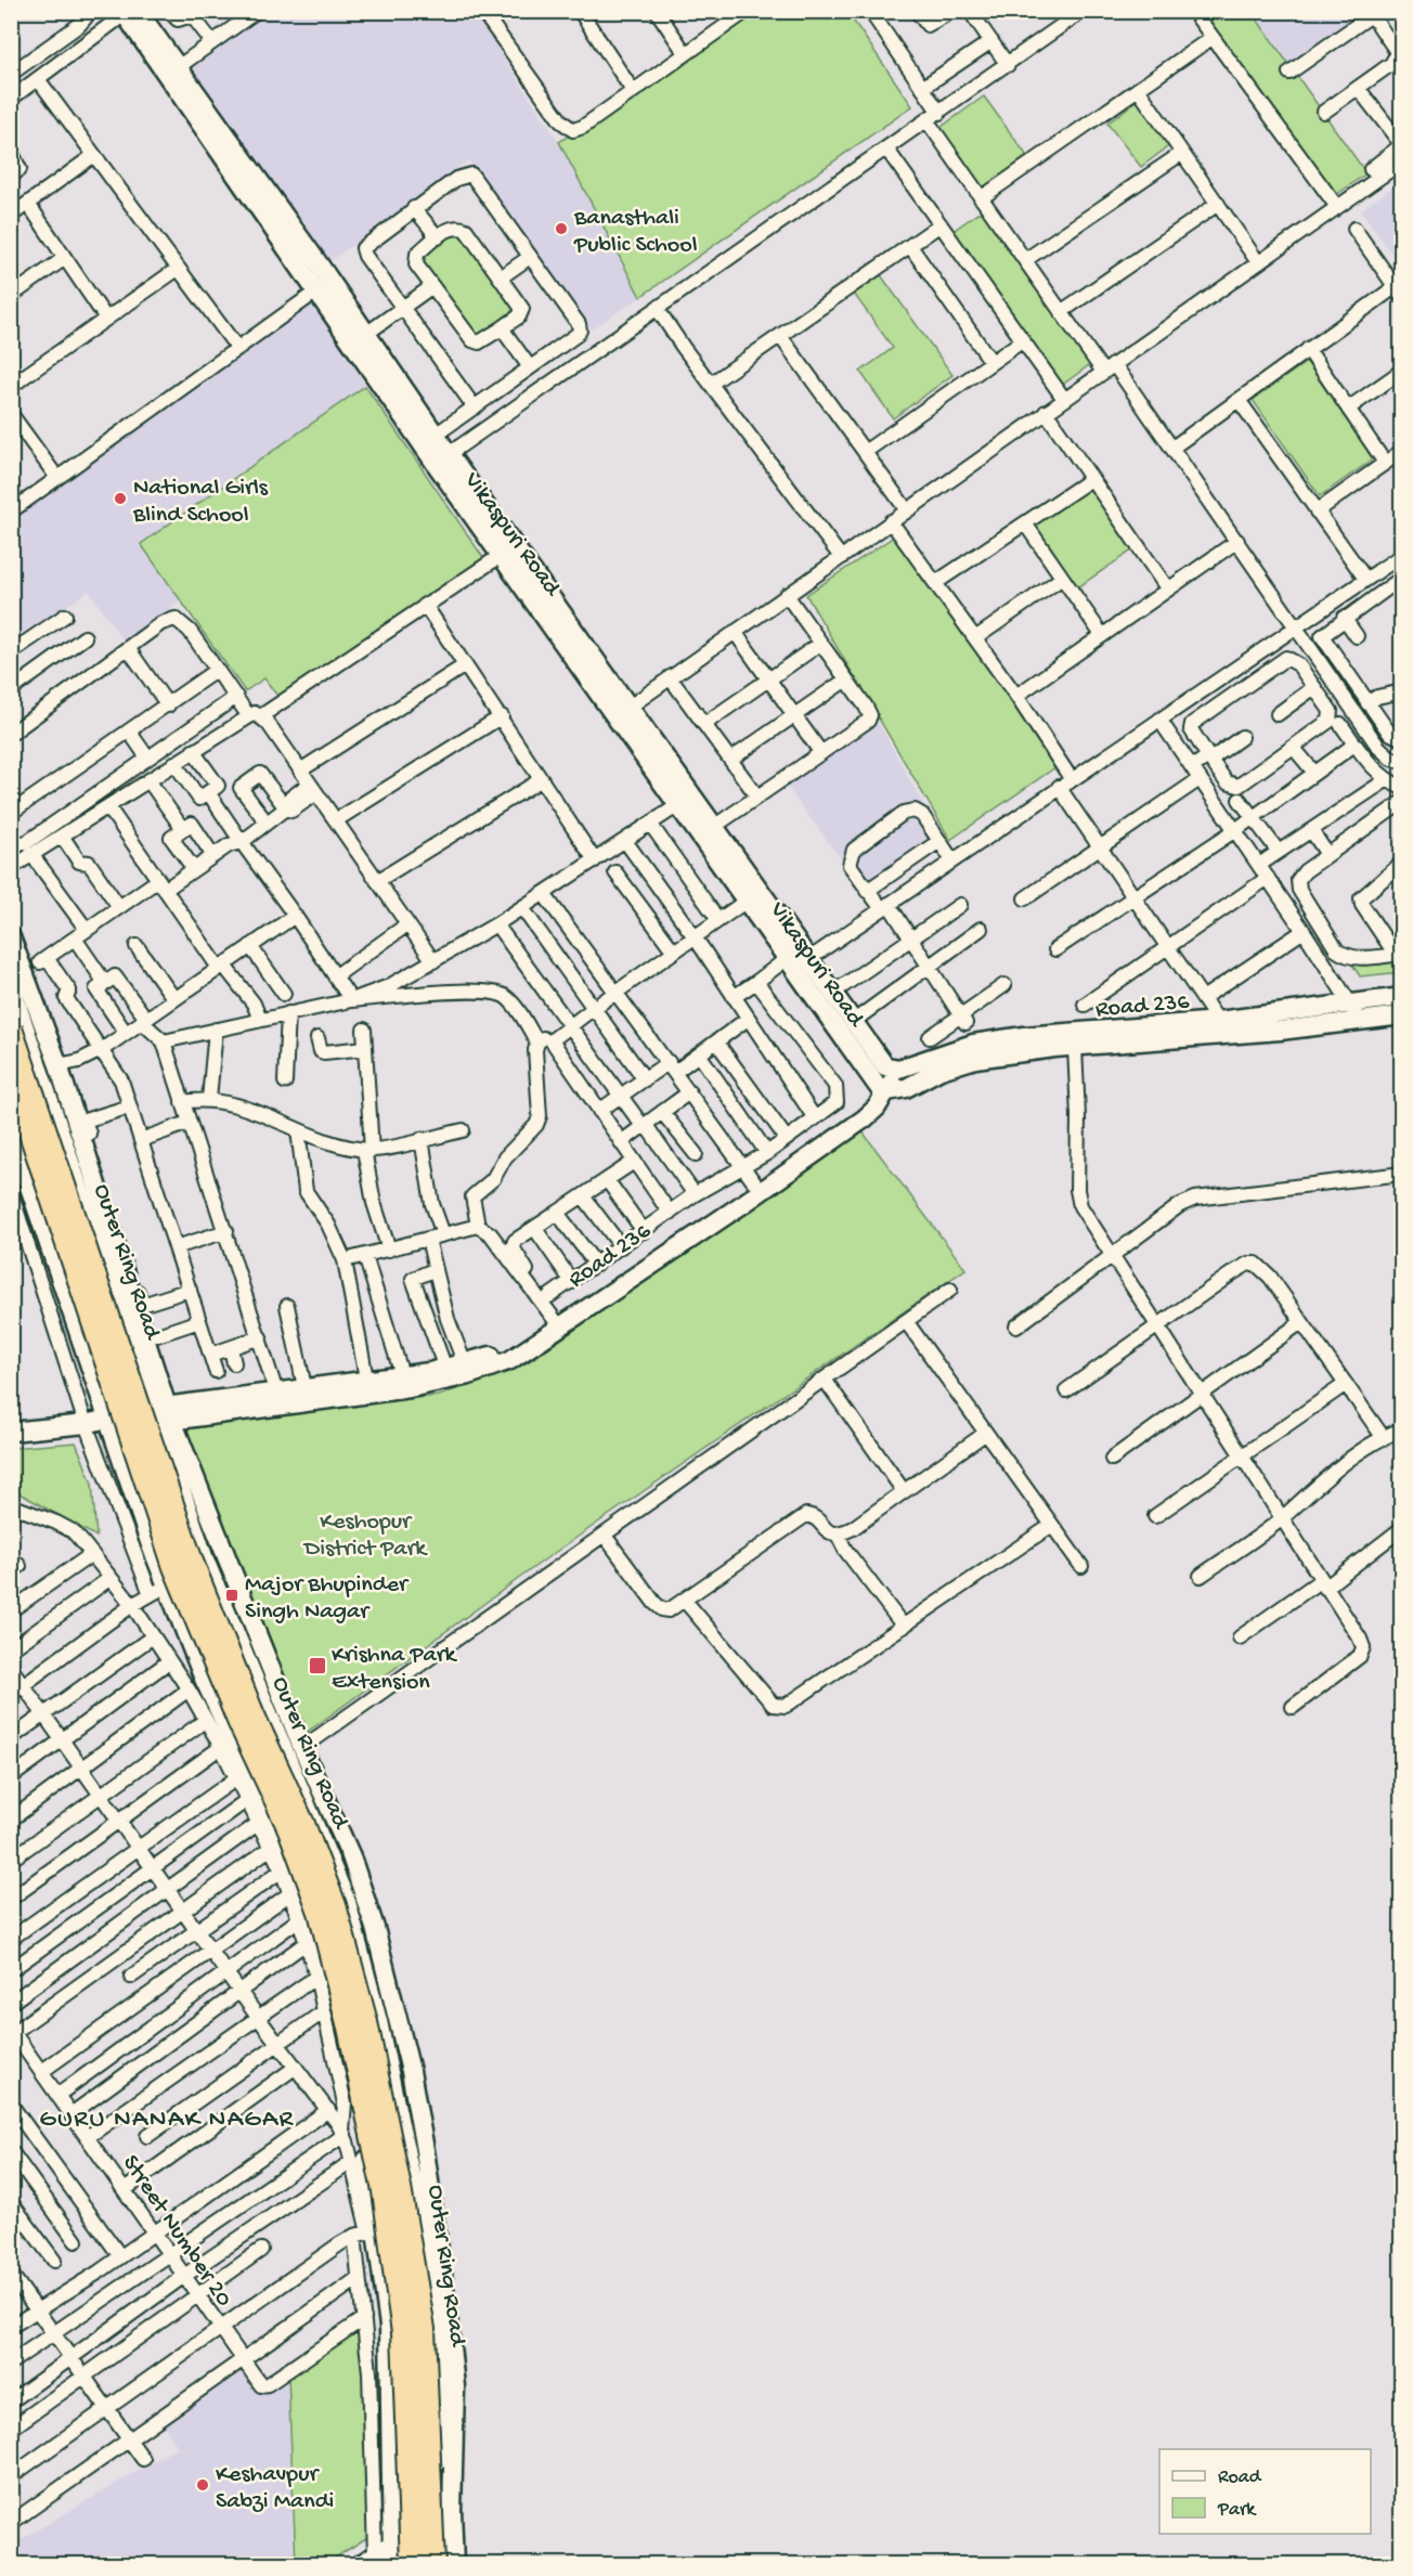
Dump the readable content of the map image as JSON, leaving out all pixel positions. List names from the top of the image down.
{
  "streets": {
    "main road": ["Outer Ring Road"],
    "street": ["Vikaspuri Road", "Road 236", "Street Number 20"]
  },
  "crossings": [
    ["Vikaspuri Road", "Road 236"]
  ],
  "districts": ["GURU NANAK NAGAR"],
  "parks": ["Keshopur District Park"],
  "places": {
    "other": ["Banasthali Public School", "National Girls Blind School", "Keshavpur Sabzi Mandi"],
    "transit": ["Major Bhupinder Singh Nagar", "Krishna Park Extension"]
  },
  "legend": ["Road", "Park"]
}
